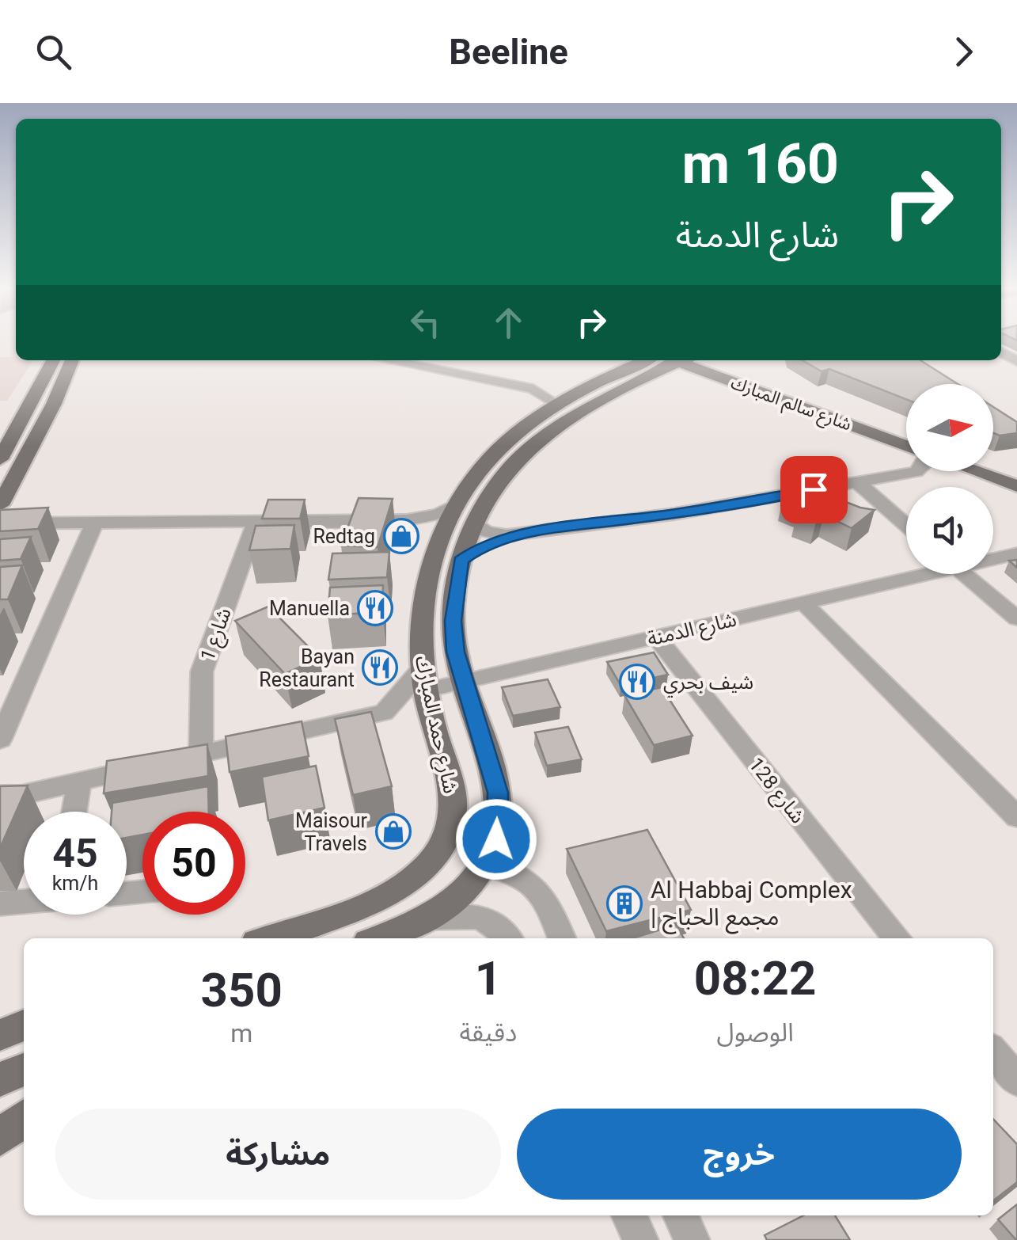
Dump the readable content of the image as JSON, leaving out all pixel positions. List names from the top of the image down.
{
  "streets": {
    "main road": ["شارع سالم المبارك", "شارع حمد المبارك"],
    "street": ["شارع الدمنة", "شارع 1", "شارع 128"]
  },
  "crossings": [
    ["شارع الدمنة", "شارع حمد المبارك"],
    ["شارع الدمنة", "شارع 128"]
  ],
  "places": {
    "shop": ["Redtag", "Maisour Travels"],
    "restaurant": ["Manuella", "Bayan Restaurant", "شيف بحري"],
    "building": ["Al Habbaj Complex | مجمع الحباج"]
  },
  "north": "right",
  "page": {
    "header": "Beeline",
    "turn": ["160 m", "شارع الدمنة"],
    "speed": "45 km/h",
    "limit": "50",
    "eta": [
      "08:22",
      "الوصول",
      "1",
      "دقيقة",
      "350",
      "m"
    ],
    "buttons": ["خروج", "مشاركة"]
  }
}
